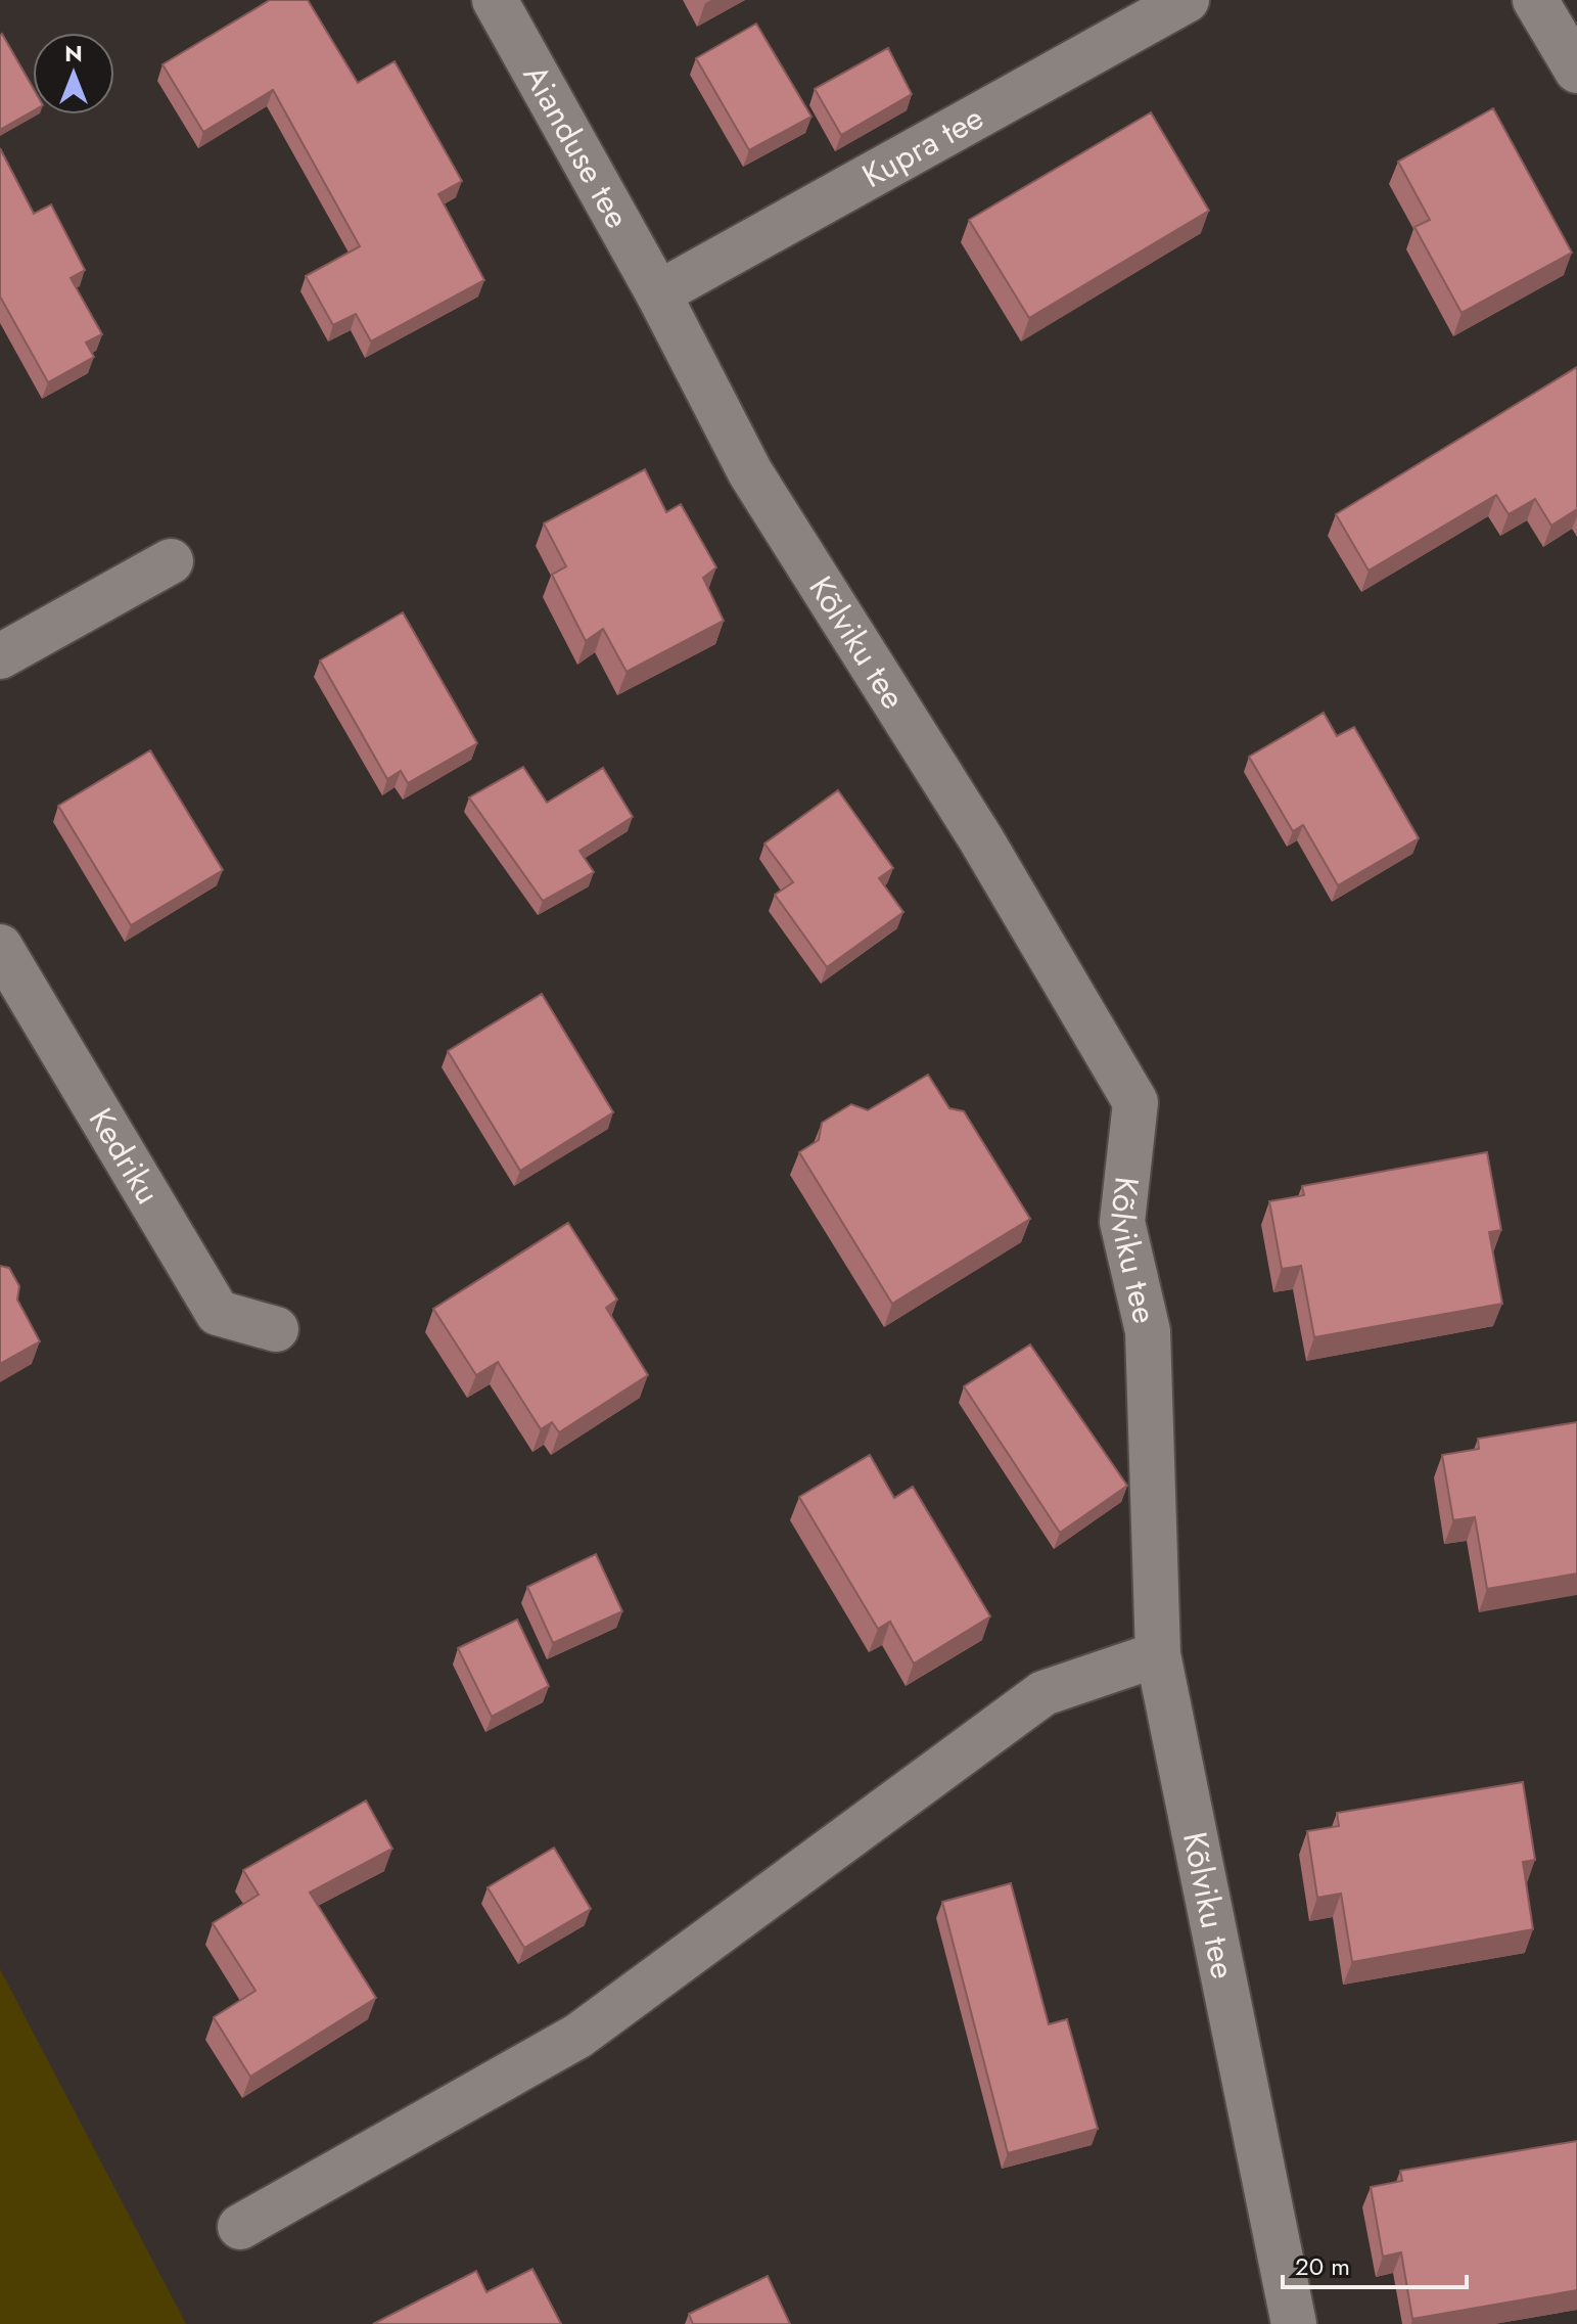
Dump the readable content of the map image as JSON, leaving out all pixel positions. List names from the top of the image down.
{
  "streets": {
    "street": [
      "Aianduse tee",
      "Kupra tee",
      "Kõlviku tee",
      "Kedriku"
    ]
  },
  "crossings": [
    ["Aianduse tee", "Kupra tee"],
    ["Aianduse tee", "Kõlviku tee"],
    ["Kupra tee", "Kõlviku tee"]
  ],
  "scale_bar": "20 m",
  "north": "top"
}
